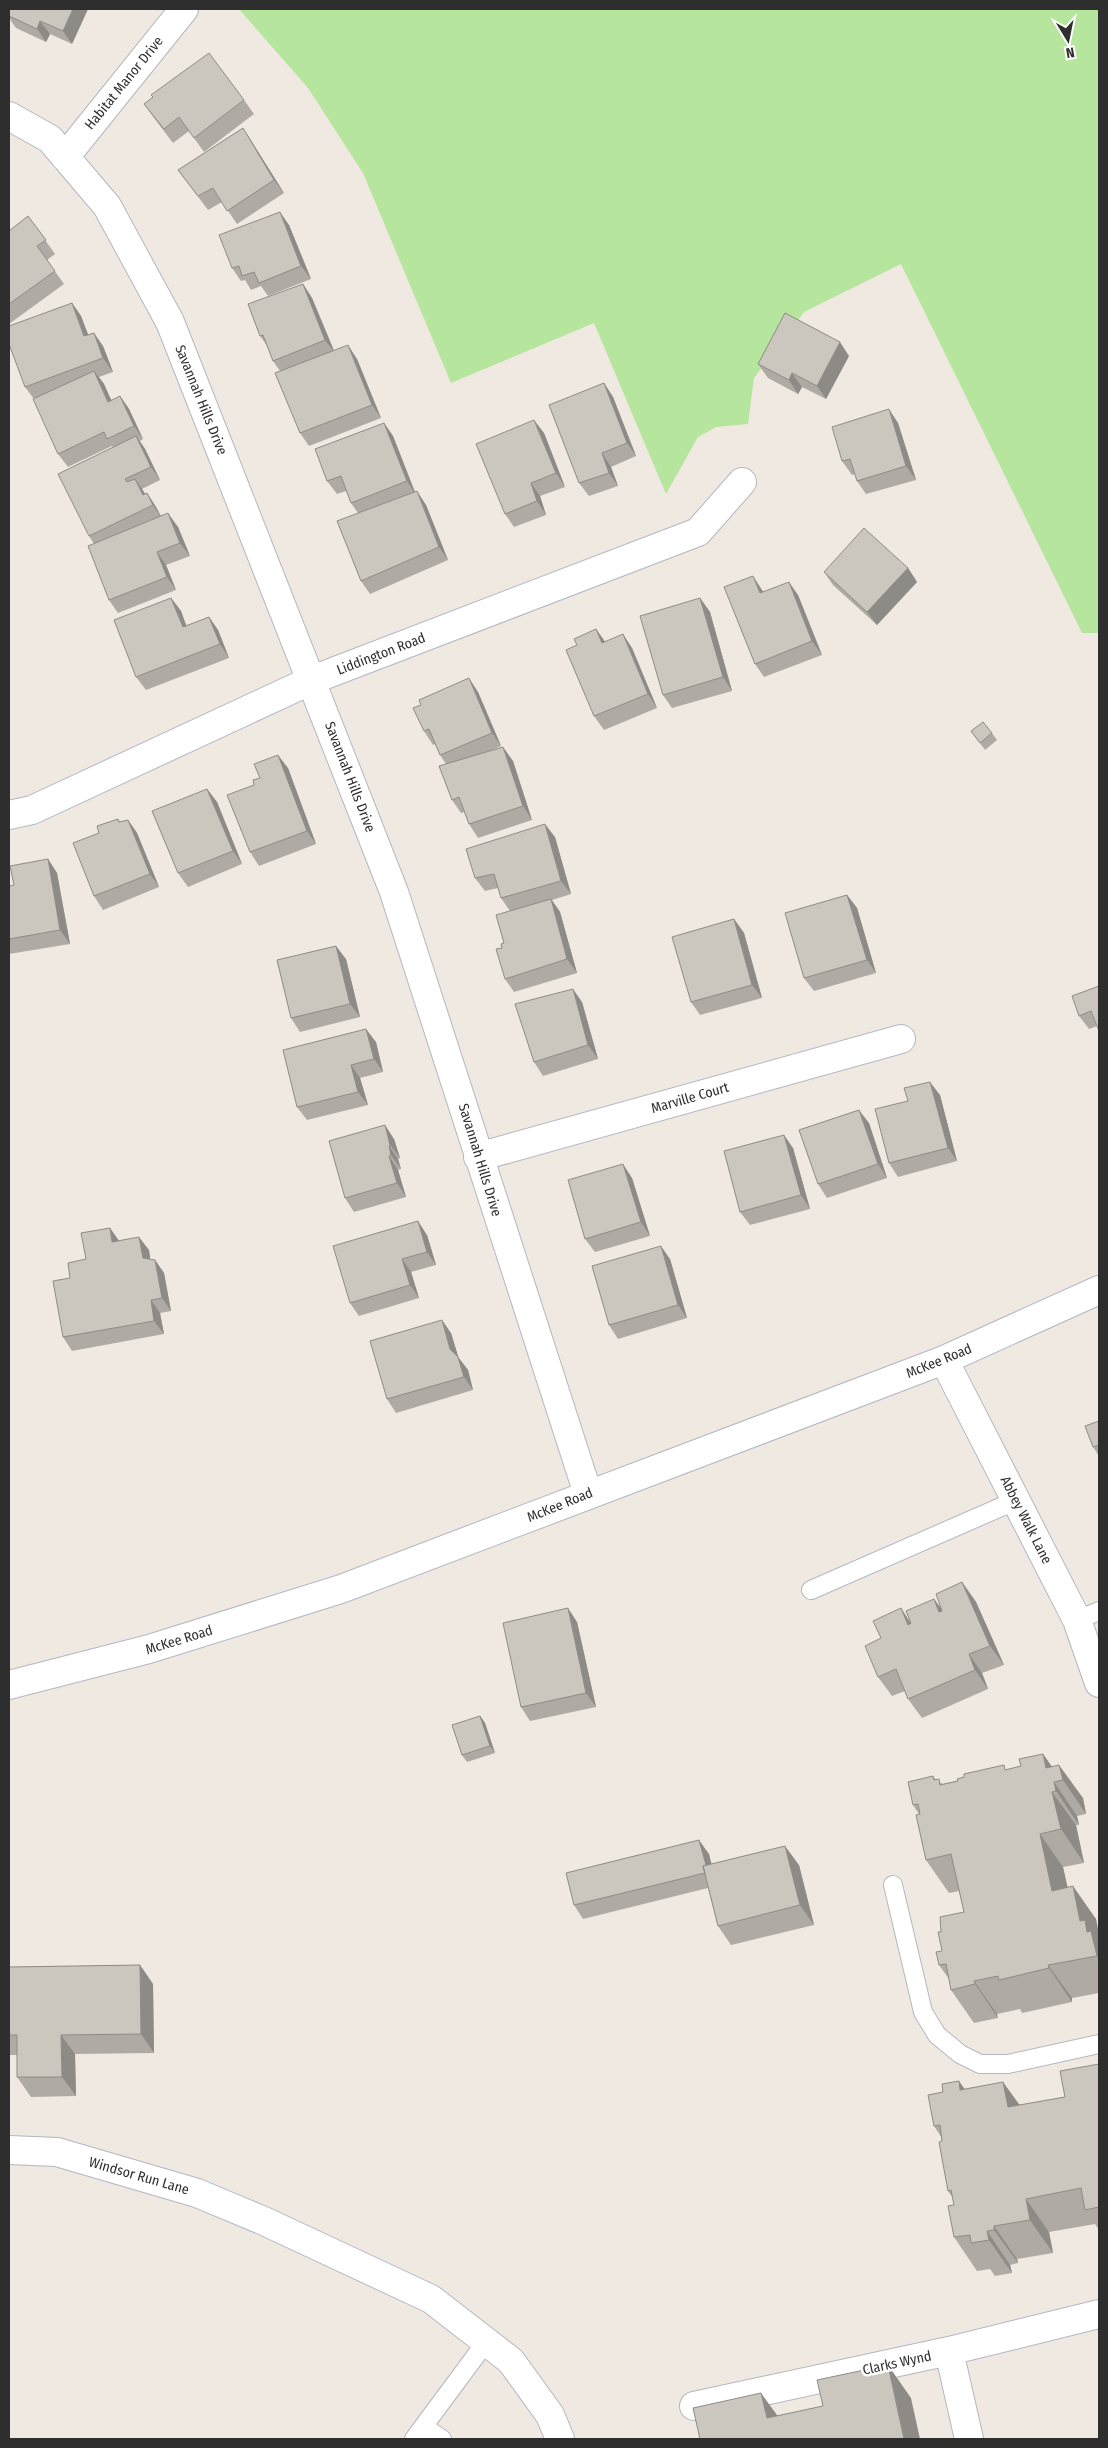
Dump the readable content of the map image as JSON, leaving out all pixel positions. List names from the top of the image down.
{
  "streets": {
    "street": [
      "Habitat Manor Drive",
      "Savannah Hills Drive",
      "Liddington Road",
      "Marville Court",
      "McKee Road",
      "Abbey Walk Lane",
      "Windsor Run Lane",
      "Clarks Wynd"
    ]
  },
  "crossings": [
    ["Habitat Manor Drive", "Savannah Hills Drive"],
    ["Savannah Hills Drive", "Liddington Road"],
    ["Savannah Hills Drive", "Marville Court"],
    ["Savannah Hills Drive", "McKee Road"],
    ["McKee Road", "Abbey Walk Lane"]
  ],
  "north": "bottom"
}
